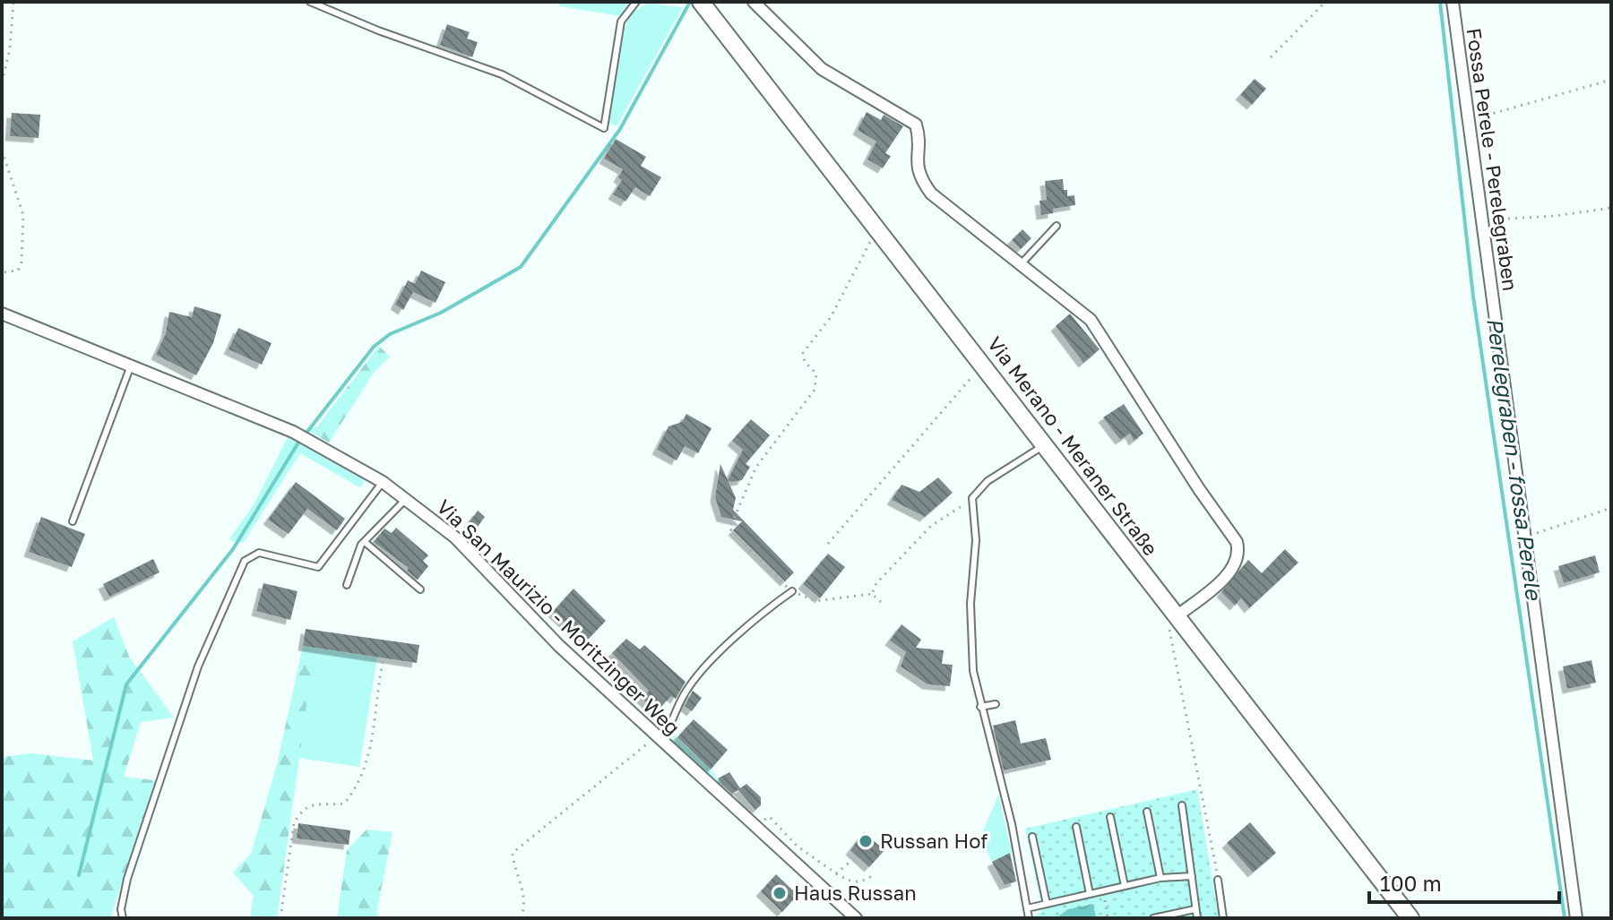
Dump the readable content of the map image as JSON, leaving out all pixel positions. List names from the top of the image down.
{
  "streets": {
    "main road": ["Via Merano - Meraner Straße"],
    "street": ["Fossa Perele - Perelegraben", "Via San Maurizio - Moritzinger Weg"]
  },
  "water": ["Perelegraben - fossa Perele"],
  "places": ["Russan Hof", "Haus Russan"],
  "scale_bar": "100 m"
}
